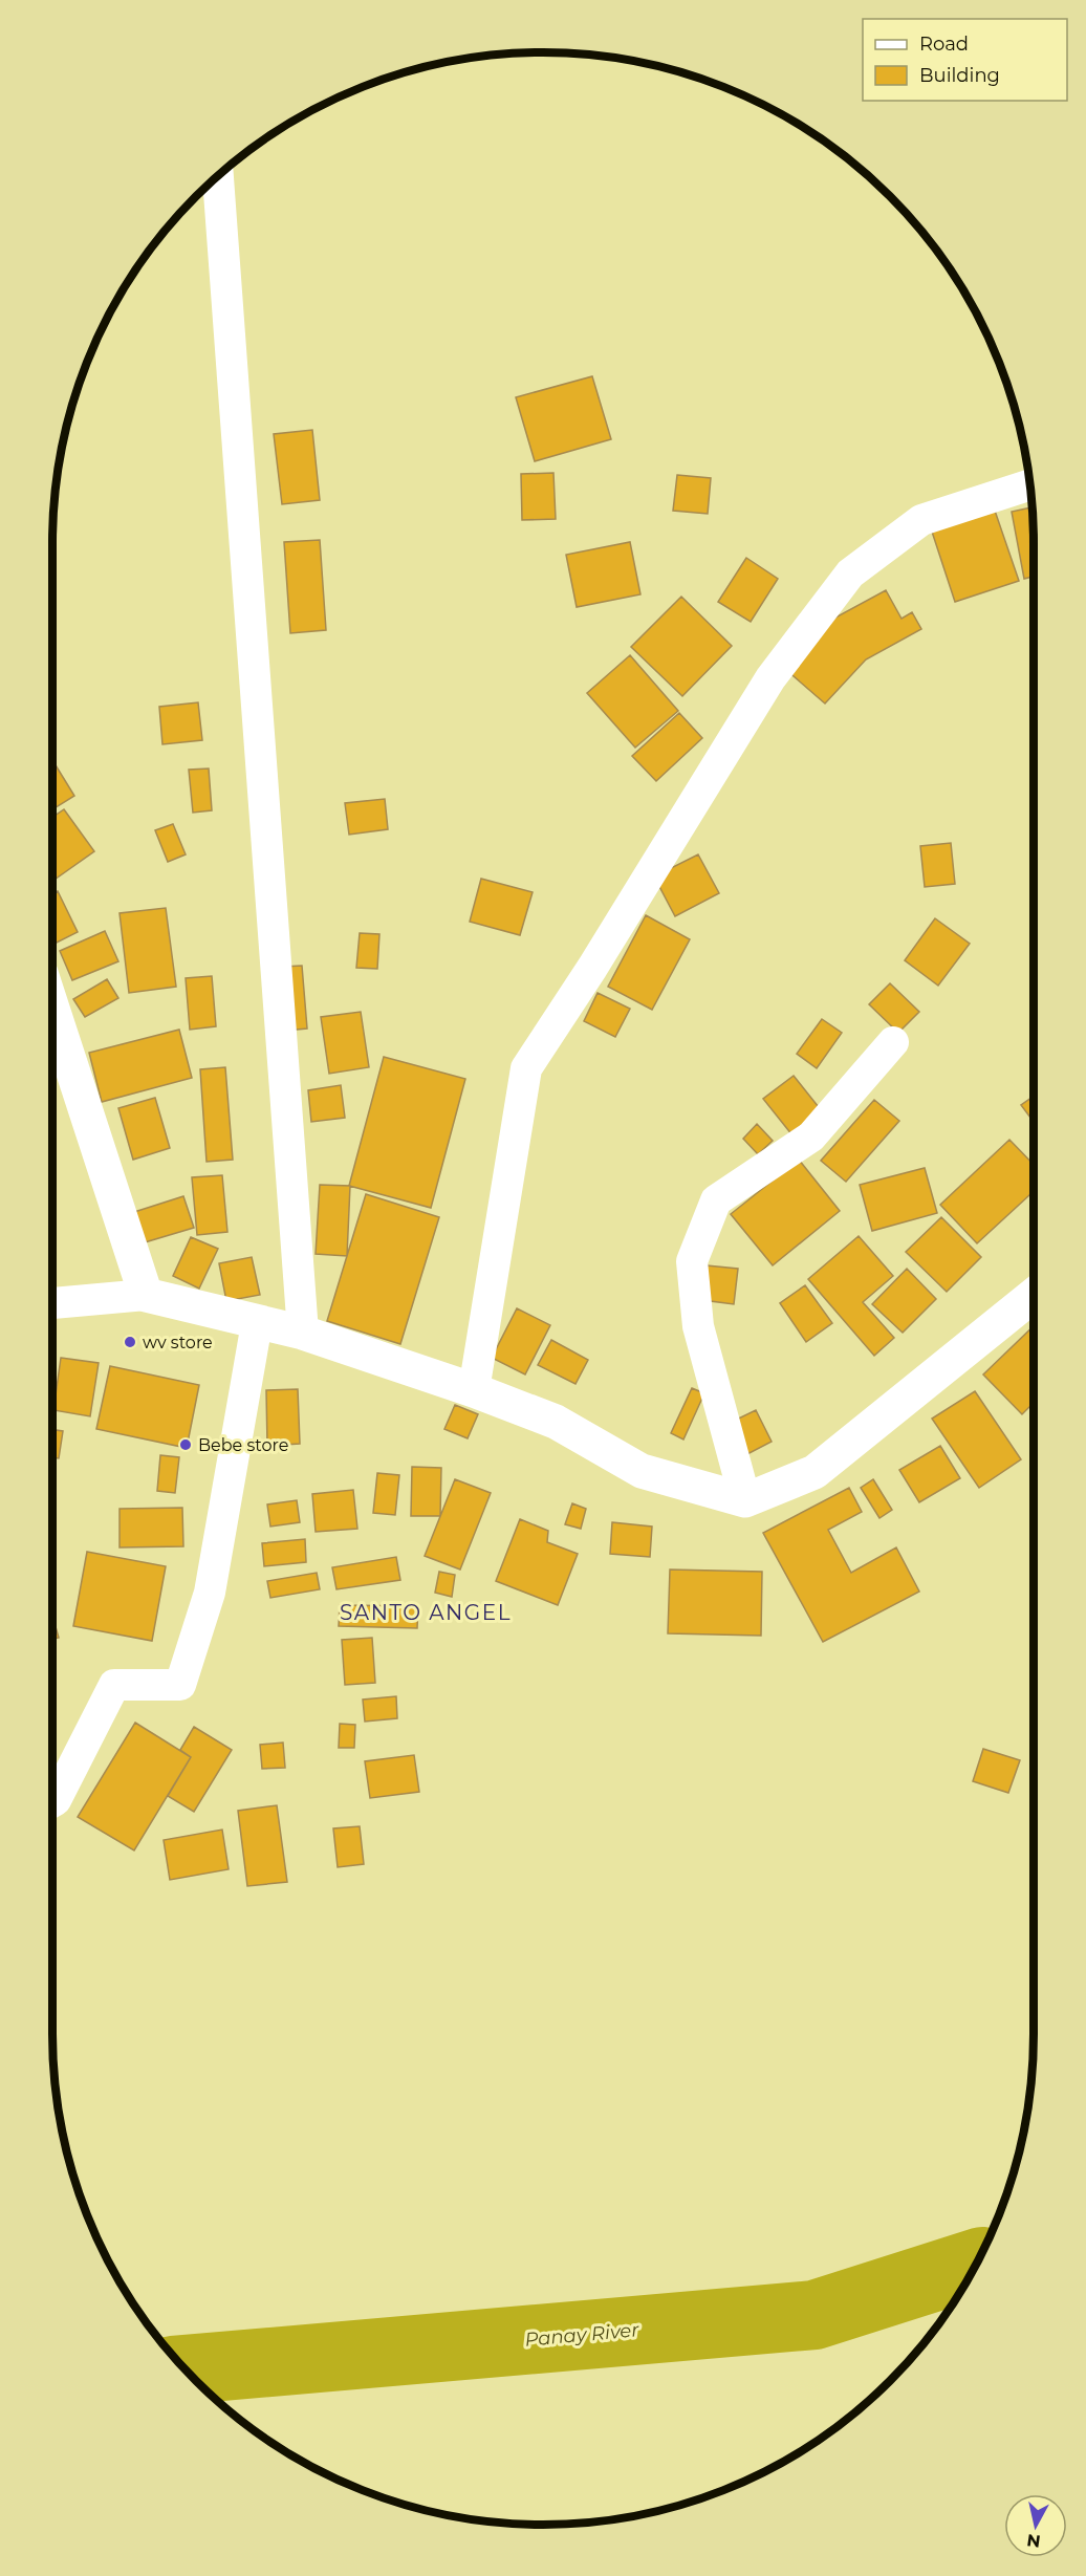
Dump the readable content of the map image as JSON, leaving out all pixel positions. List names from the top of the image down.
{
  "districts": ["SANTO ANGEL"],
  "water": ["Panay River"],
  "places": ["wv store", "Bebe store"],
  "legend": ["Road", "Building"],
  "north": "bottom"
}
